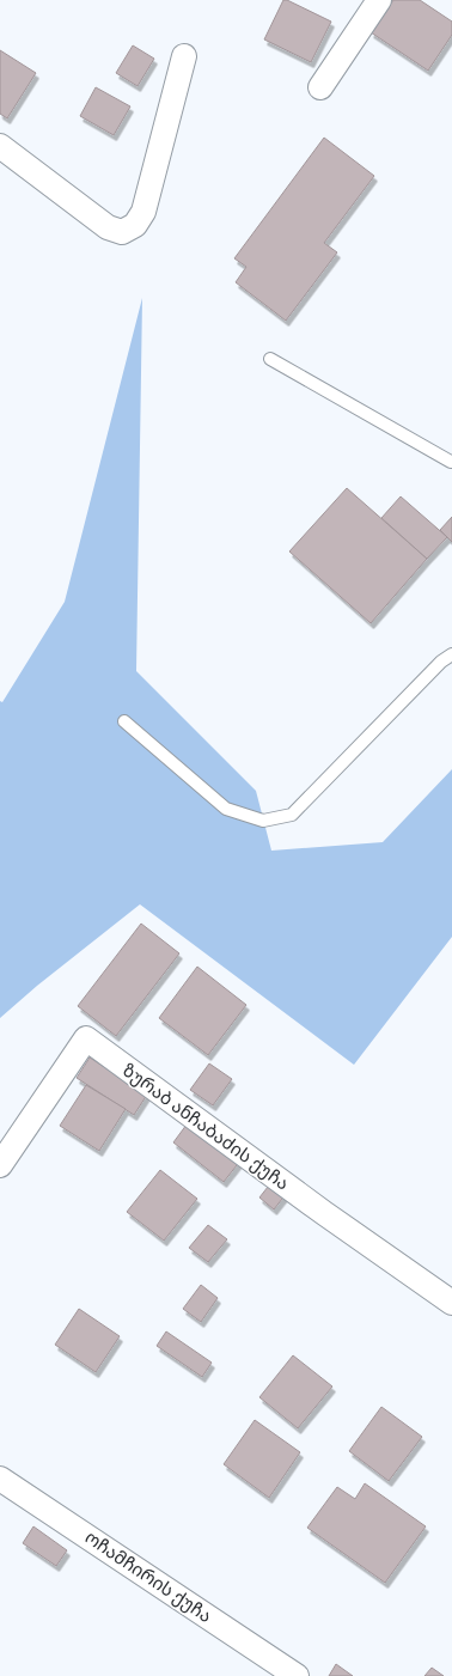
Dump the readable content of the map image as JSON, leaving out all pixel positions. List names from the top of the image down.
{
  "streets": {
    "street": ["ზურაბ ანჩაბაძის ქუჩა", "ოჩამჩირის ქუჩა"]
  }
}
